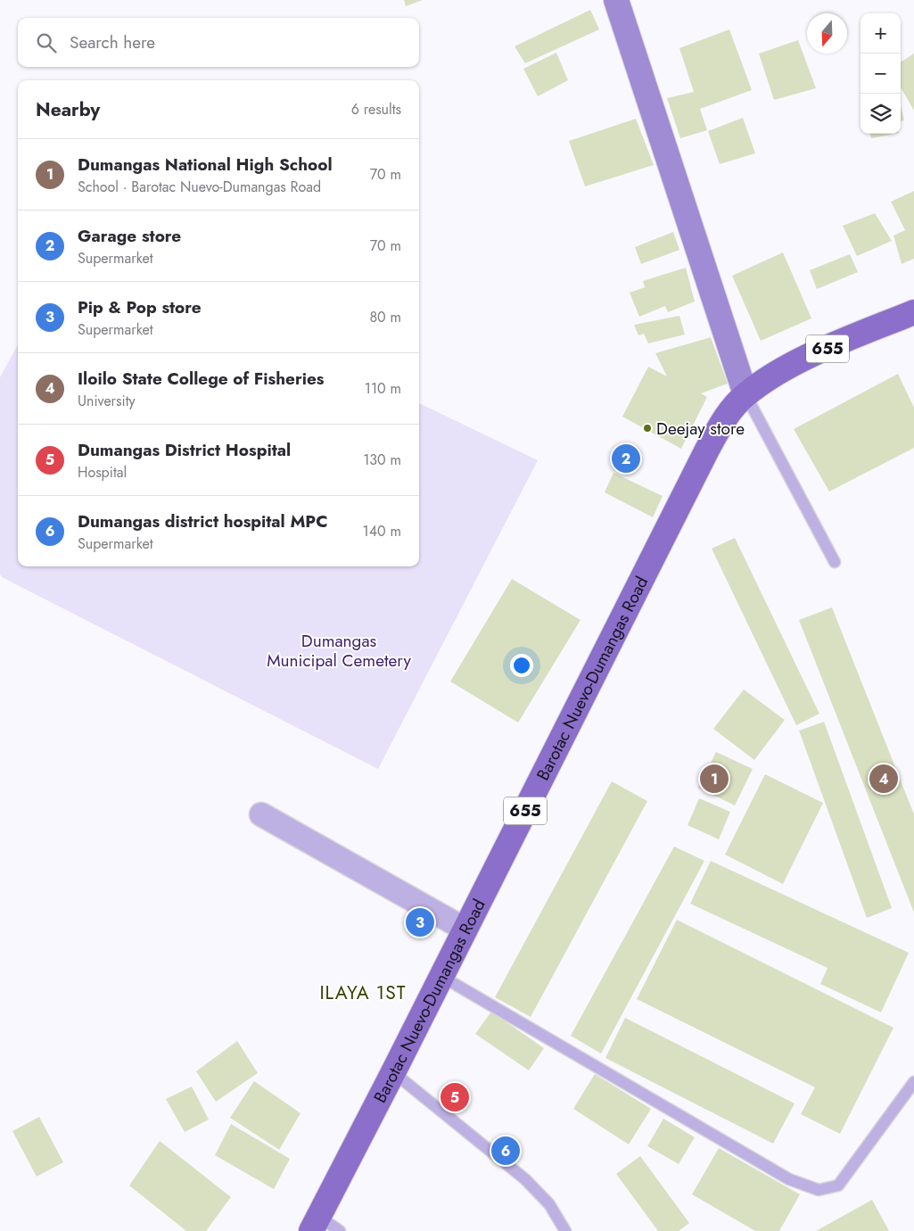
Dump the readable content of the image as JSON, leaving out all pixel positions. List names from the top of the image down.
{
  "streets": {
    "main road": ["655", "Barotac Nuevo-Dumangas Road"]
  },
  "districts": ["ILAYA 1ST"],
  "parks": ["Dumangas Municipal Cemetery"],
  "places": ["Deejay store"],
  "north": "bottom",
  "page": {
    "map_buttons": ["+", "−"],
    "search": "Search here",
    "heading": ["Nearby", "6 results"],
    "list": [
      {
        "mark": "1",
        "name": "Dumangas National High School",
        "note": "School · Barotac Nuevo-Dumangas Road",
        "value": "70 m"
      },
      {
        "mark": "2",
        "name": "Garage store",
        "note": "Supermarket",
        "value": "70 m"
      },
      {
        "mark": "3",
        "name": "Pip & Pop store",
        "note": "Supermarket",
        "value": "80 m"
      },
      {
        "mark": "4",
        "name": "Iloilo State College of Fisheries",
        "note": "University",
        "value": "110 m"
      },
      {
        "mark": "5",
        "name": "Dumangas District Hospital",
        "note": "Hospital",
        "value": "130 m"
      },
      {
        "mark": "6",
        "name": "Dumangas district hospital MPC",
        "note": "Supermarket",
        "value": "140 m"
      }
    ],
    "pins": [
      "2",
      "1",
      "4",
      "3",
      "5",
      "6"
    ]
  }
}
